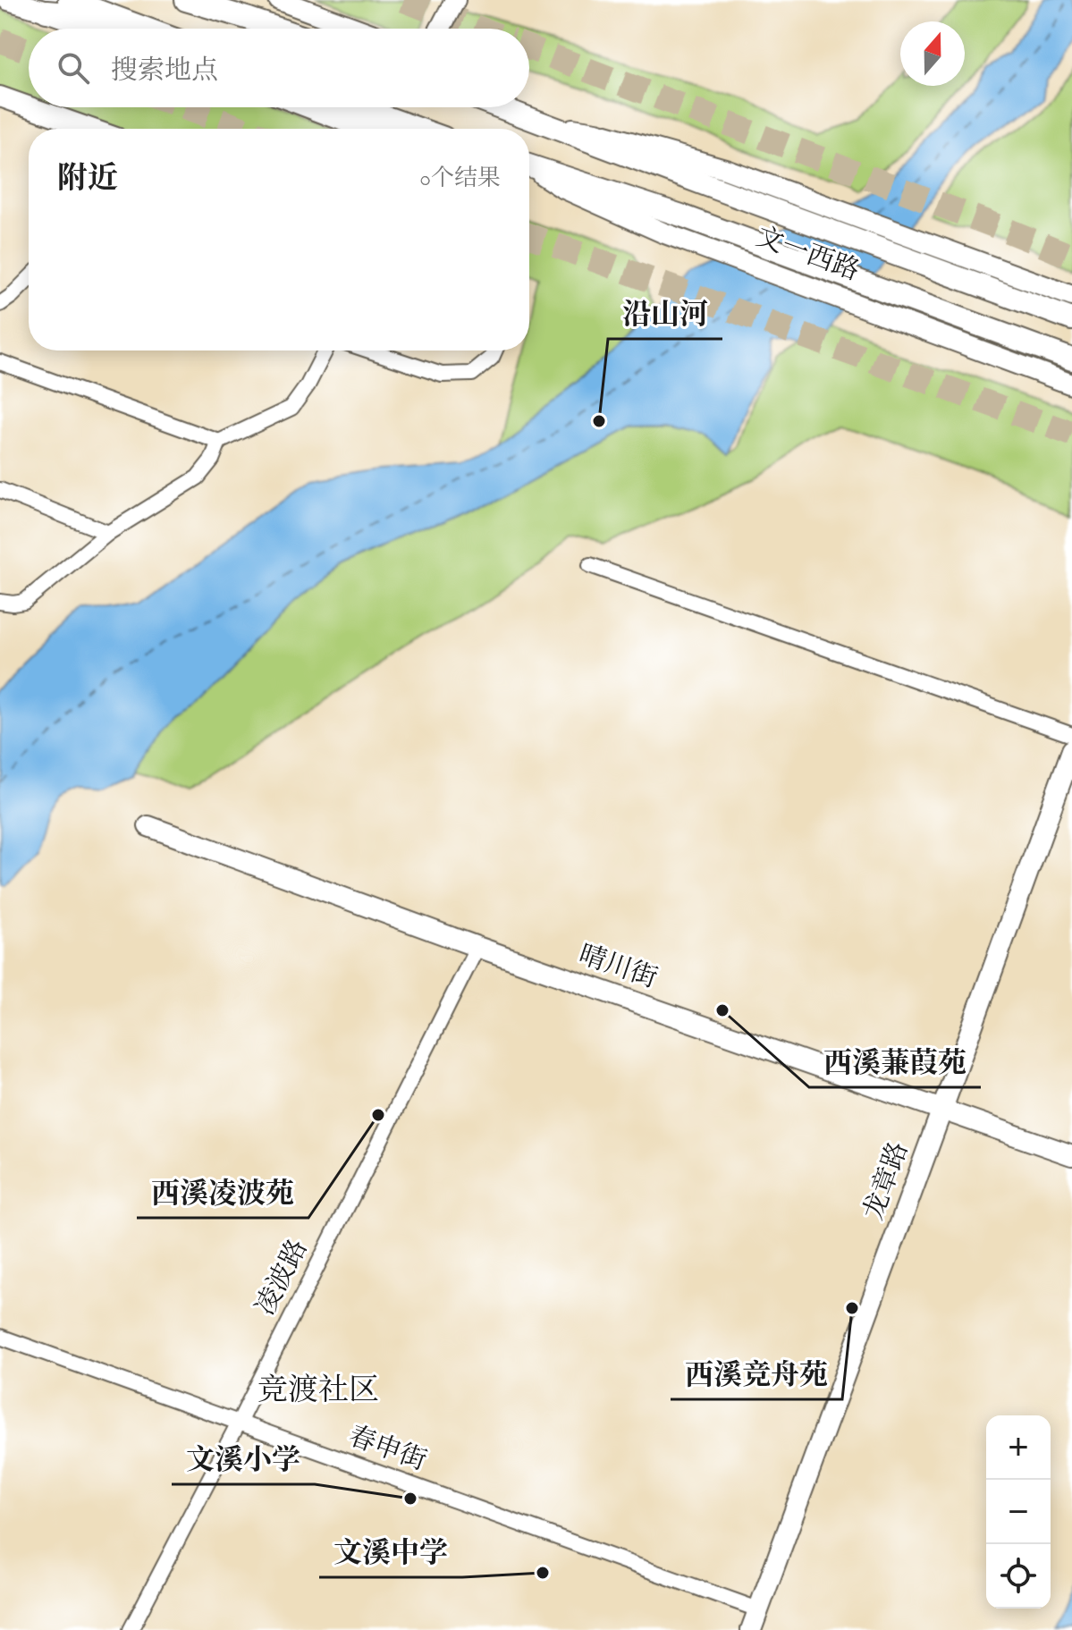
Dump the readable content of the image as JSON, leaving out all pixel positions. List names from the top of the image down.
{
  "streets": {
    "main road": ["文一西路"],
    "street": [
      "晴川街",
      "龙章路",
      "凌波路",
      "春申街"
    ]
  },
  "crossings": [
    ["晴川街", "龙章路"],
    ["晴川街", "凌波路"],
    ["龙章路", "春申街"],
    ["凌波路", "春申街"]
  ],
  "districts": ["竞渡社区"],
  "places": [
    "沿山河",
    "西溪蒹葭苑",
    "西溪凌波苑",
    "西溪竞舟苑",
    "文溪小学",
    "文溪中学"
  ],
  "north": "top",
  "page": {
    "search": "搜索地点",
    "heading": ["附近", "0个结果"],
    "map_buttons": ["+", "−"]
  }
}
